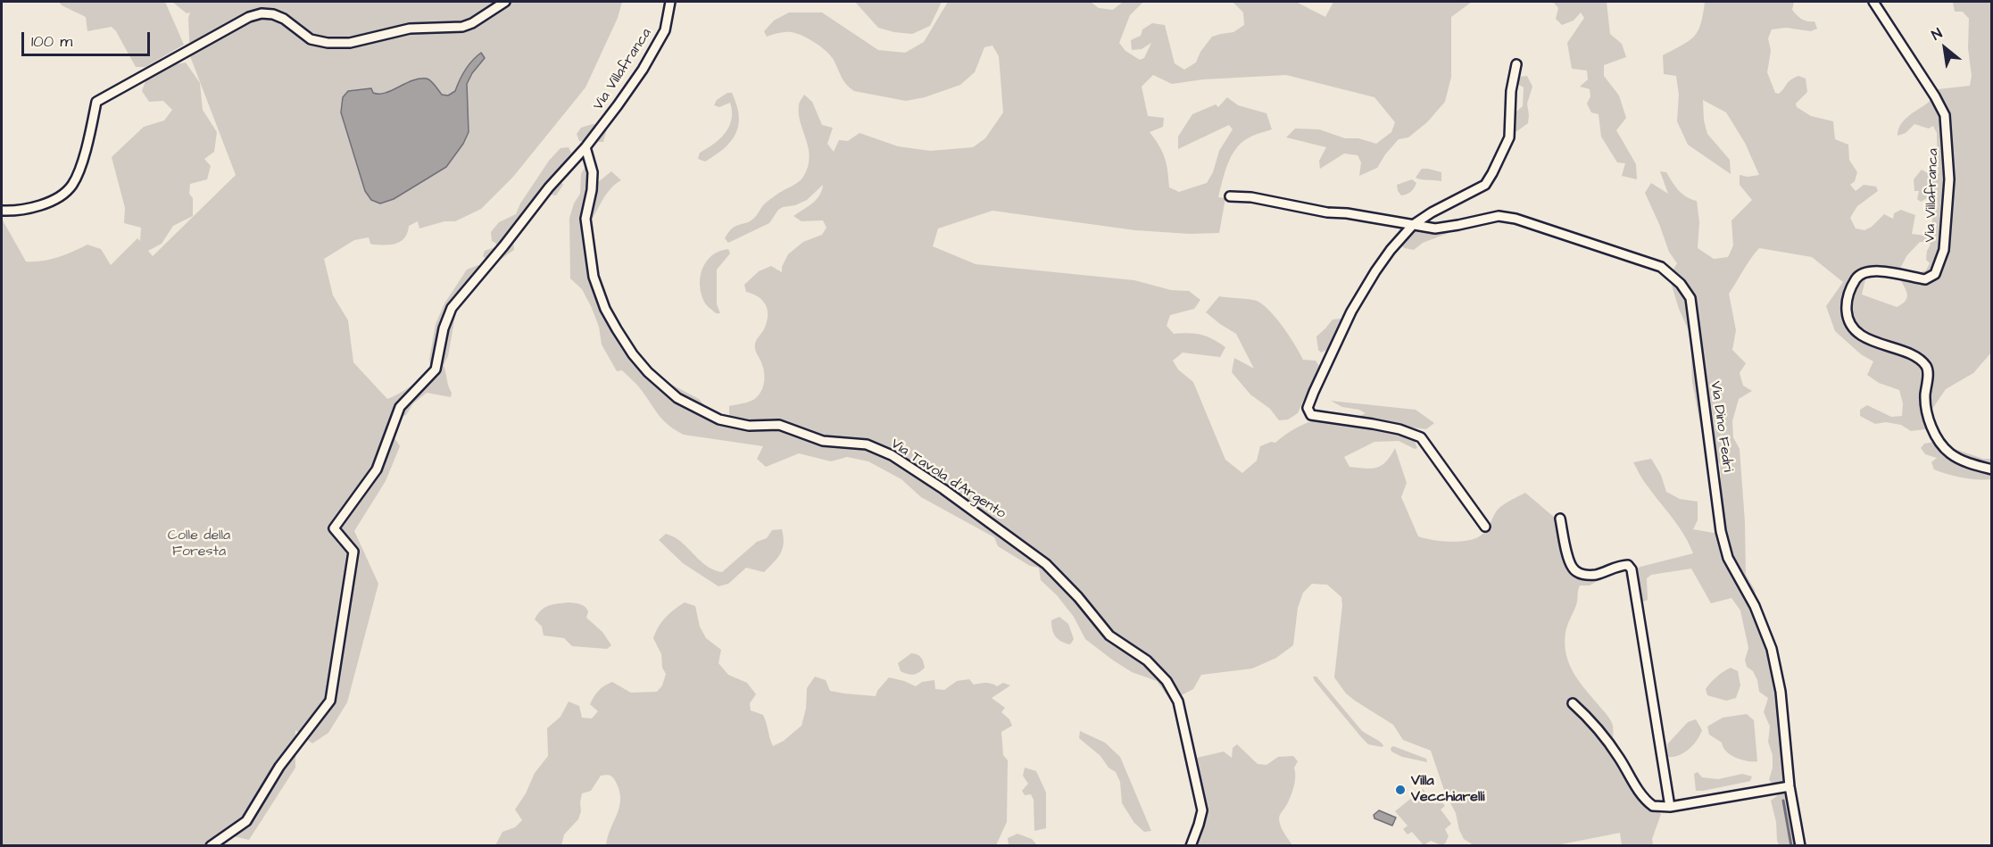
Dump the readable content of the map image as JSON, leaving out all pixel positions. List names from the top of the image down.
{
  "streets": {
    "street": ["Via Villafranca", "Via Dino Fedri", "Via Tavola d'Argento"]
  },
  "crossings": [
    ["Via Villafranca", "Via Tavola d'Argento"]
  ],
  "parks": ["Colle della Foresta"],
  "places": ["Villa Vecchiarelli"],
  "scale_bar": "100 m",
  "north": "top left"
}
